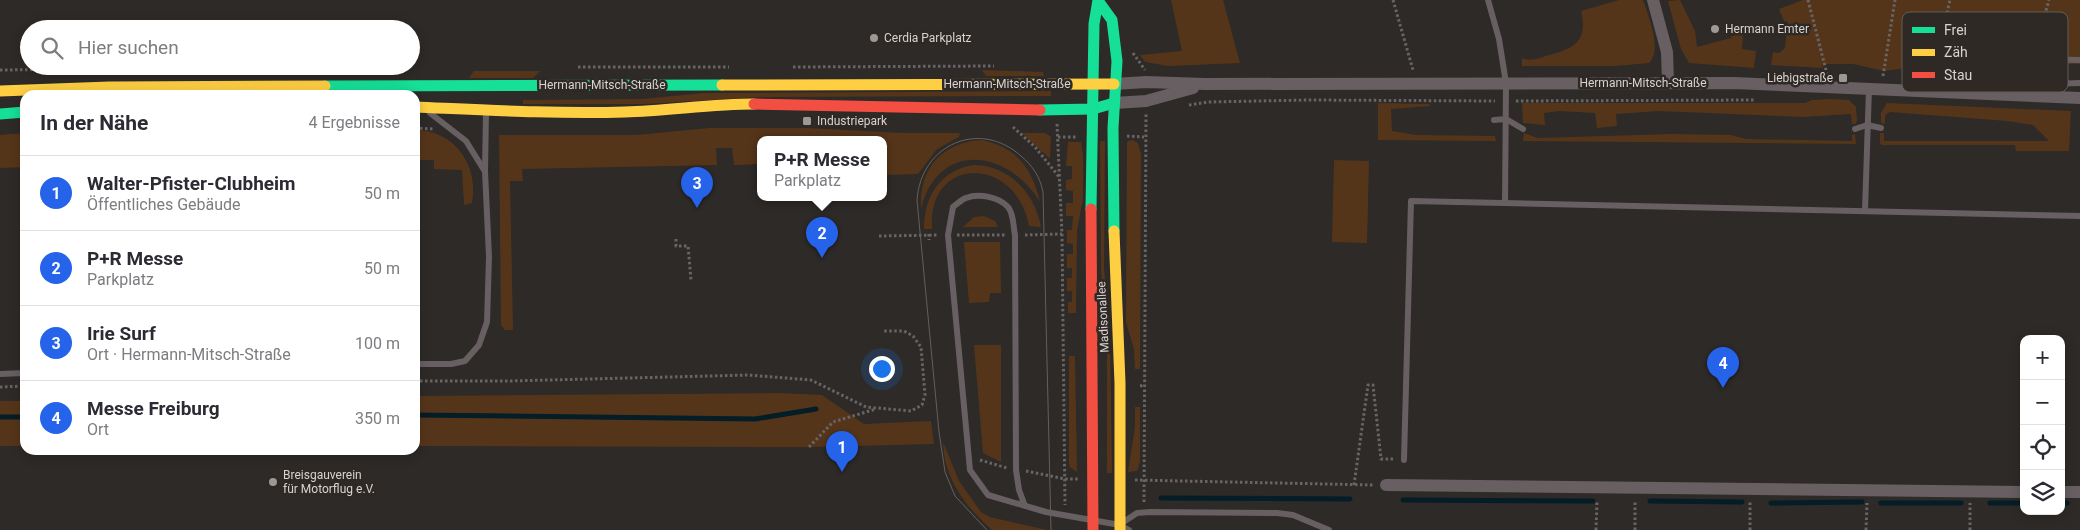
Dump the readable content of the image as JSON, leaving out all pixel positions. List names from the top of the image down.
{
  "streets": {
    "main road": ["Hermann-Mitsch-Straße", "Madisonallee"]
  },
  "crossings": [
    ["Hermann-Mitsch-Straße", "Madisonallee"]
  ],
  "places": {
    "other": ["Hermann Emter", "Cerdia Parkplatz", "Breisgauverein für Motorflug e.V."],
    "transit": ["Liebigstraße", "Industriepark"]
  },
  "legend": ["Frei", "Zäh", "Stau"],
  "page": {
    "search": "Hier suchen",
    "heading": ["In der Nähe", "4 Ergebnisse"],
    "popup": ["P+R Messe", "Parkplatz"],
    "list": [
      {
        "mark": "1",
        "name": "Walter-Pfister-Clubheim",
        "note": "Öffentliches Gebäude",
        "value": "50 m"
      },
      {
        "mark": "2",
        "name": "P+R Messe",
        "note": "Parkplatz",
        "value": "50 m"
      },
      {
        "mark": "3",
        "name": "Irie Surf",
        "note": "Ort · Hermann-Mitsch-Straße",
        "value": "100 m"
      },
      {
        "mark": "4",
        "name": "Messe Freiburg",
        "note": "Ort",
        "value": "350 m"
      }
    ],
    "pins": [
      "3",
      "2",
      "4",
      "1"
    ],
    "map_buttons": ["+", "−"]
  }
}
